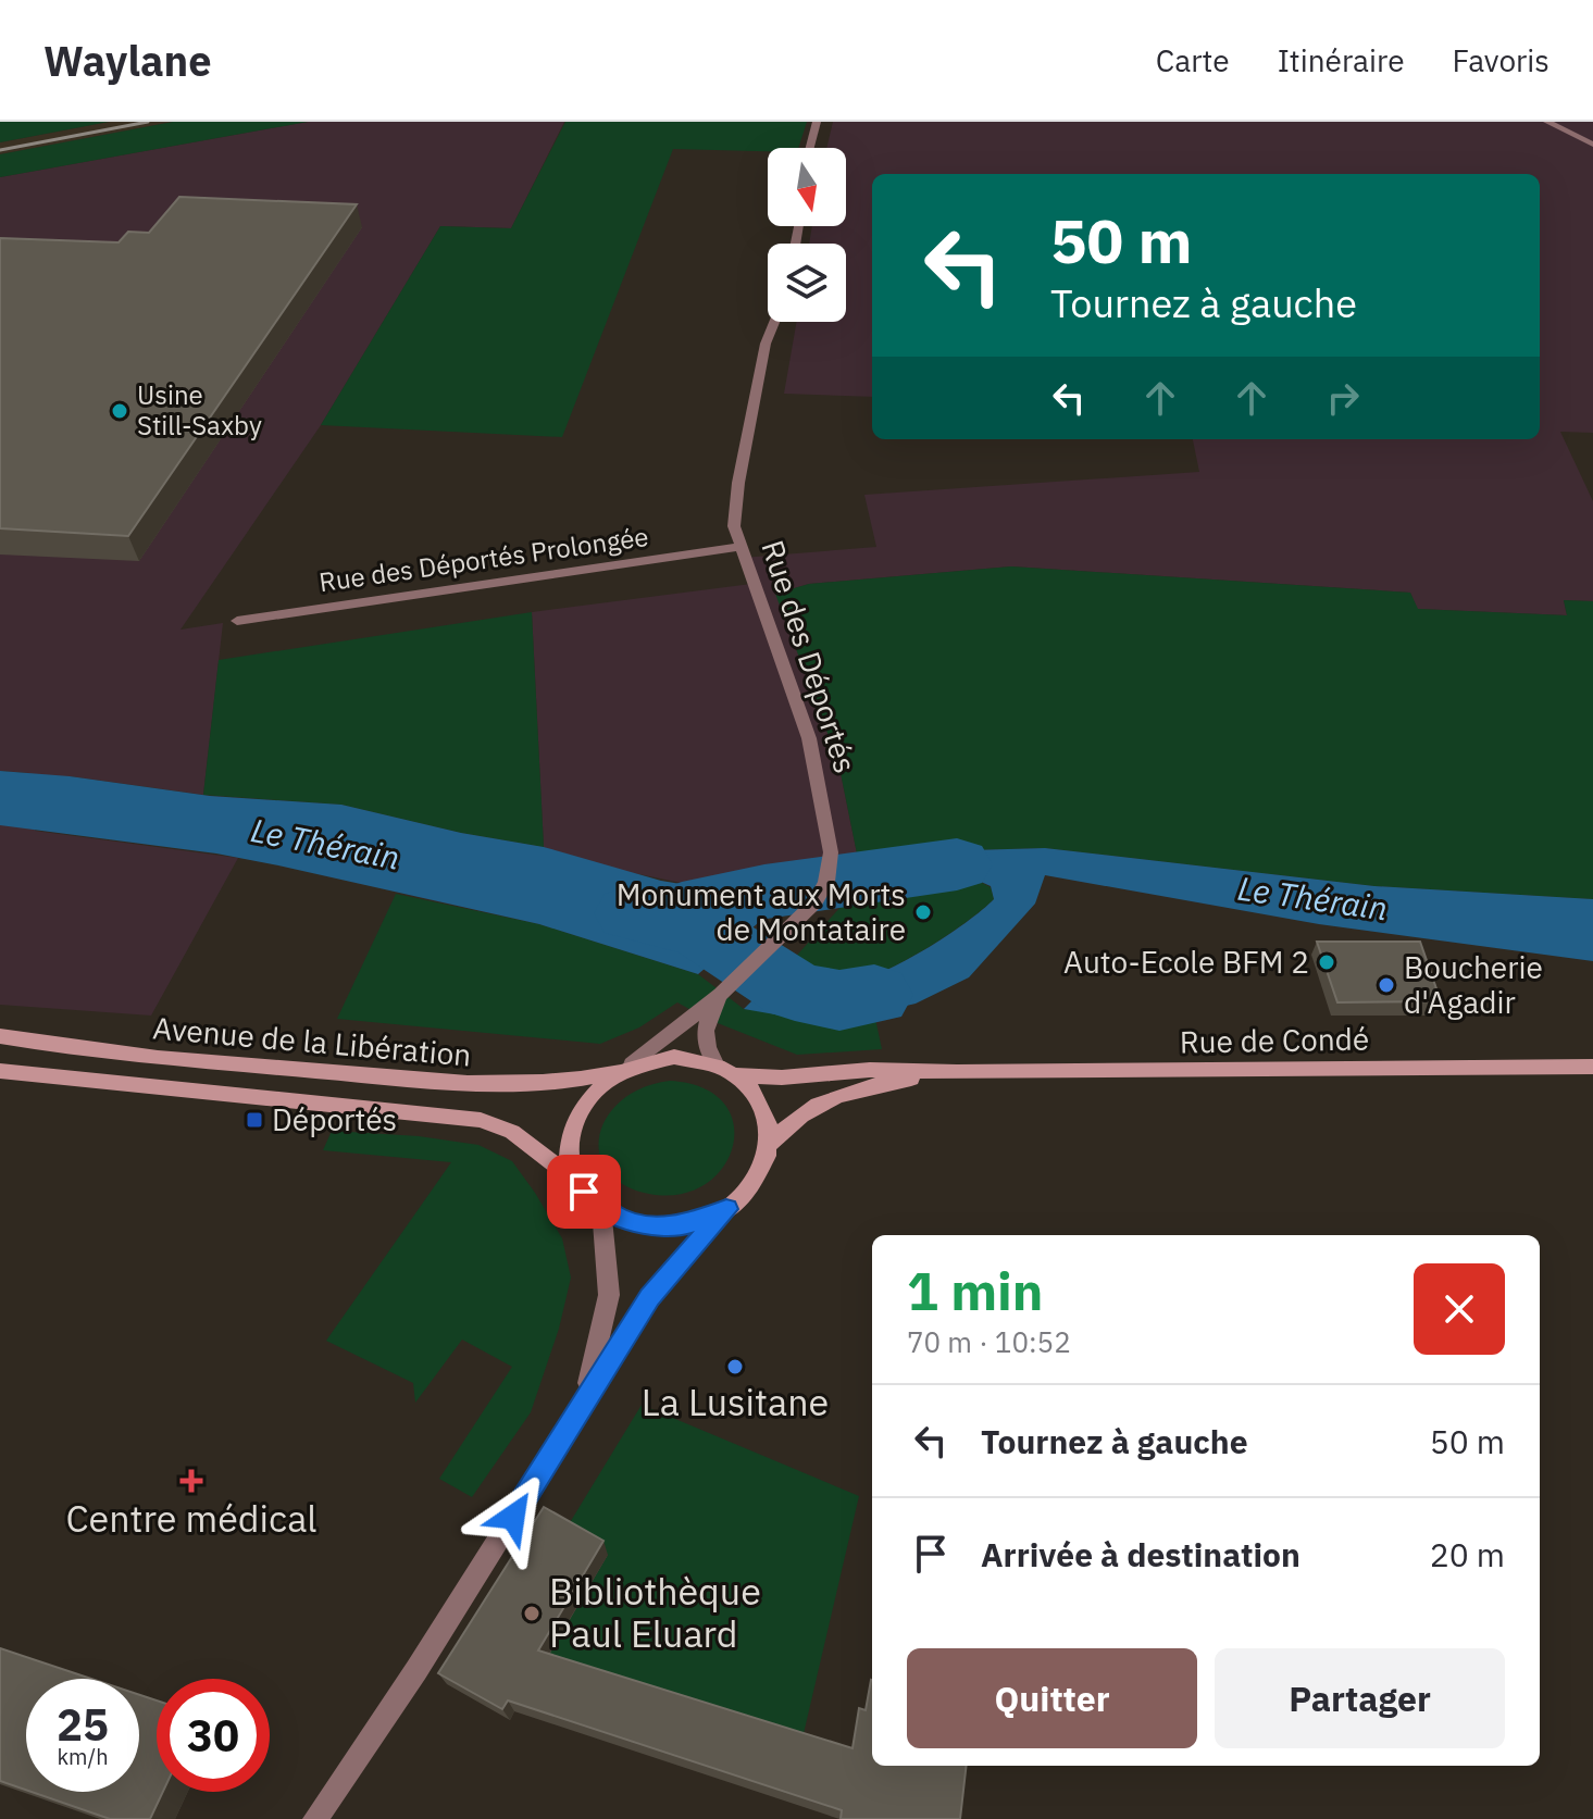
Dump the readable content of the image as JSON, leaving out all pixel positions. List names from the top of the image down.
{
  "streets": {
    "main road": ["Rue de Condé", "Avenue de la Libération"],
    "street": ["Rue des Déportés Prolongée", "Rue des Déportés"]
  },
  "crossings": [
    ["Rue des Déportés Prolongée", "Rue des Déportés"],
    ["Rue des Déportés", "Rue de Condé"],
    ["Rue des Déportés", "Avenue de la Libération"],
    ["Rue de Condé", "Avenue de la Libération"]
  ],
  "water": ["Le Thérain"],
  "places": {
    "other": [
      "Usine Still-Saxby",
      "Monument aux Morts de Montataire",
      "Auto-Ecole BFM 2",
      "Boucherie d'Agadir",
      "La Lusitane",
      "Bibliothèque Paul Eluard"
    ],
    "transit": ["Déportés"],
    "health": ["Centre médical"]
  },
  "north": "bottom",
  "page": {
    "header": "Waylane",
    "nav": ["Carte", "Itinéraire", "Favoris"],
    "turn": ["50 m", "Tournez à gauche"],
    "heading": ["1 min", "70 m · 10:52"],
    "list": [
      {
        "name": "Tournez à gauche",
        "value": "50 m"
      },
      {
        "name": "Arrivée à destination",
        "value": "20 m"
      }
    ],
    "buttons": ["Quitter", "Partager"],
    "speed": "25 km/h",
    "limit": "30"
  }
}
